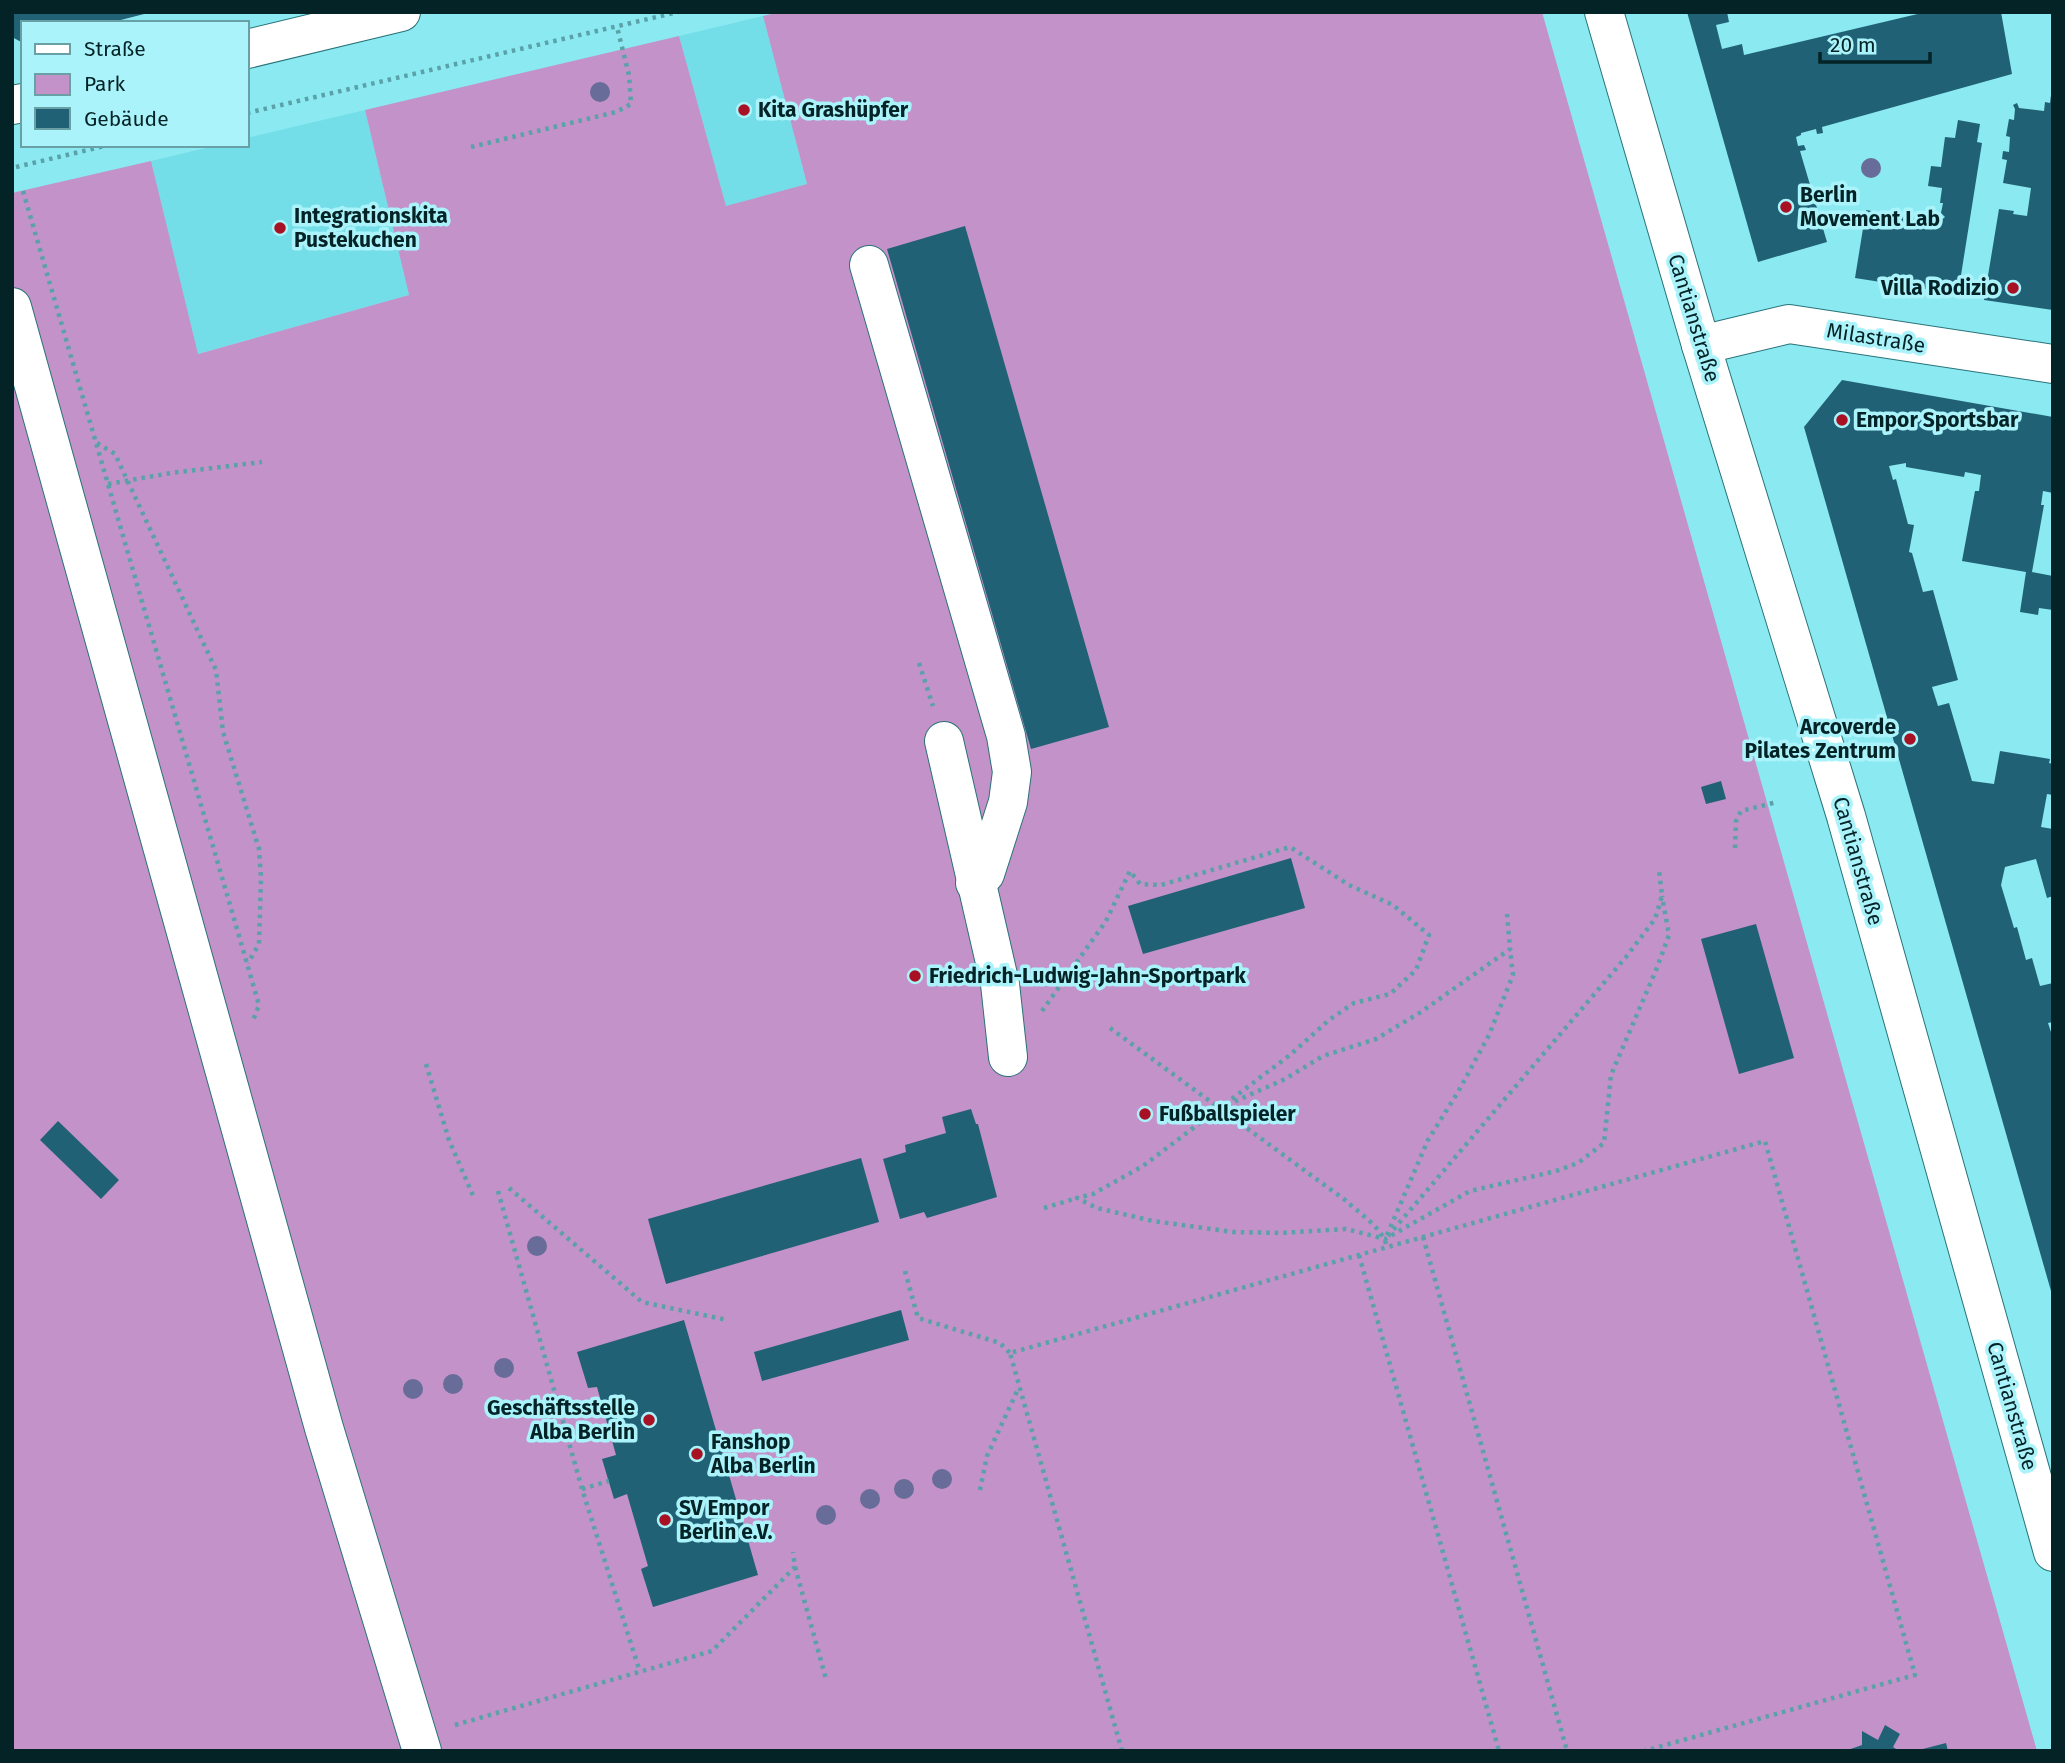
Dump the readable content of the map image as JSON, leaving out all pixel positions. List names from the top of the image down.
{
  "streets": {
    "street": ["Cantianstraße", "Milastraße"]
  },
  "crossings": [
    ["Cantianstraße", "Milastraße"]
  ],
  "places": [
    "Kita Grashüpfer",
    "Berlin Movement Lab",
    "Integrationskita Pustekuchen",
    "Villa Rodizio",
    "Empor Sportsbar",
    "Arcoverde Pilates Zentrum",
    "Friedrich-Ludwig-Jahn-Sportpark",
    "Fußballspieler",
    "Geschäftsstelle Alba Berlin",
    "Fanshop Alba Berlin",
    "SV Empor Berlin e.V."
  ],
  "legend": ["Straße", "Park", "Gebäude"],
  "scale_bar": "20 m"
}
